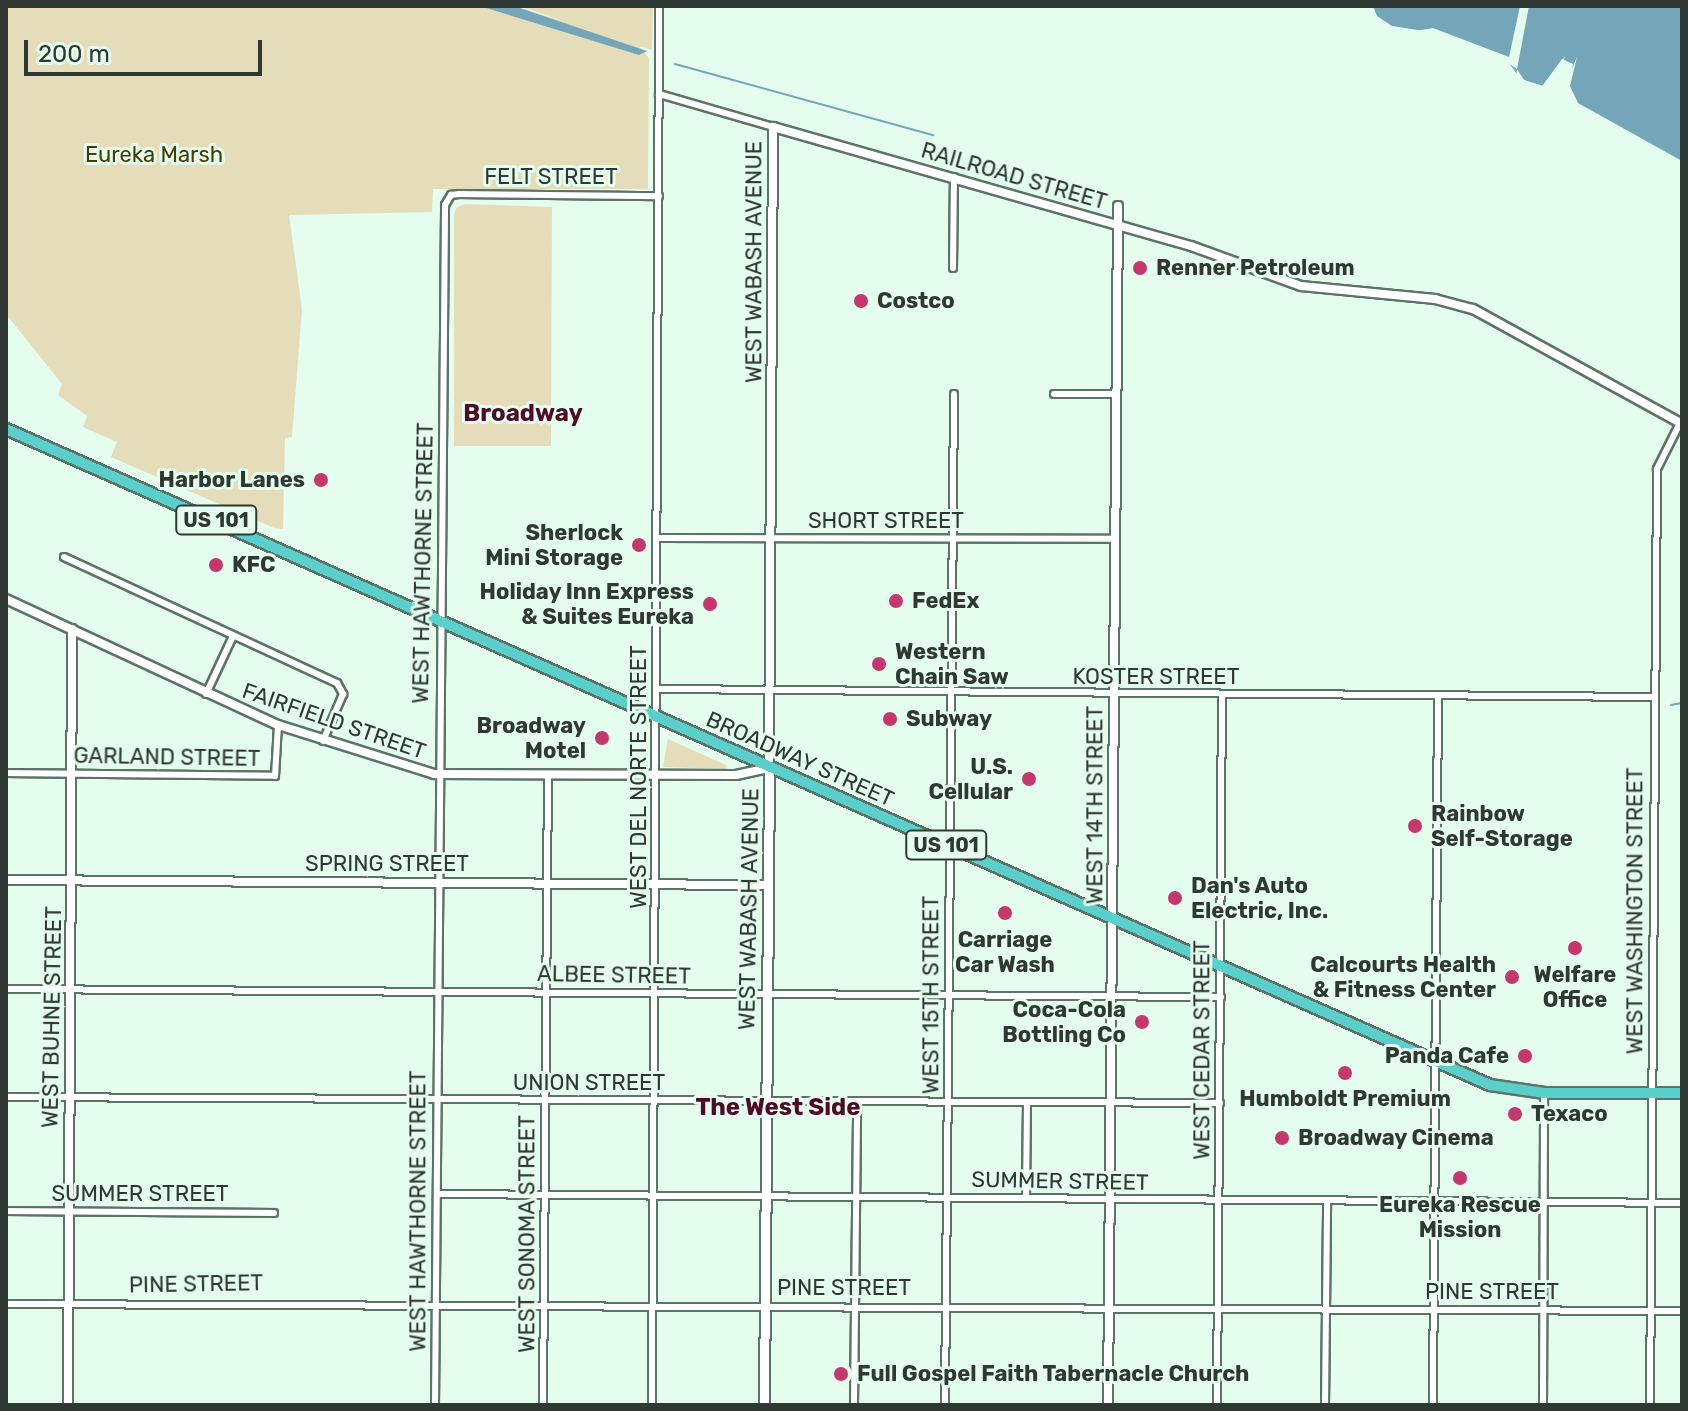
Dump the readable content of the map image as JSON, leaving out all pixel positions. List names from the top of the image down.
{
  "streets": {
    "highway": ["US 101", "BROADWAY STREET"],
    "main road": ["WEST WABASH AVENUE"],
    "street": [
      "RAILROAD STREET",
      "FELT STREET",
      "SHORT STREET",
      "WEST HAWTHORNE STREET",
      "KOSTER STREET",
      "FAIRFIELD STREET",
      "GARLAND STREET",
      "WEST DEL NORTE STREET",
      "WEST 14TH STREET",
      "SPRING STREET",
      "WEST WASHINGTON STREET",
      "ALBEE STREET",
      "WEST 15TH STREET",
      "WEST BUHNE STREET",
      "WEST CEDAR STREET",
      "UNION STREET",
      "SUMMER STREET",
      "WEST SONOMA STREET",
      "PINE STREET"
    ]
  },
  "crossings": [
    ["RAILROAD STREET", "WEST WABASH AVENUE"],
    ["RAILROAD STREET", "WEST DEL NORTE STREET"],
    ["RAILROAD STREET", "WEST 14TH STREET"],
    ["RAILROAD STREET", "WEST WASHINGTON STREET"],
    ["FELT STREET", "WEST HAWTHORNE STREET"],
    ["FELT STREET", "WEST DEL NORTE STREET"],
    ["WEST WABASH AVENUE", "SHORT STREET"],
    ["WEST WABASH AVENUE", "KOSTER STREET"],
    ["WEST WABASH AVENUE", "FAIRFIELD STREET"],
    ["WEST WABASH AVENUE", "BROADWAY STREET"],
    ["WEST WABASH AVENUE", "SPRING STREET"],
    ["WEST WABASH AVENUE", "ALBEE STREET"],
    ["WEST WABASH AVENUE", "UNION STREET"],
    ["WEST WABASH AVENUE", "SUMMER STREET"],
    ["WEST WABASH AVENUE", "PINE STREET"],
    ["SHORT STREET", "WEST DEL NORTE STREET"],
    ["SHORT STREET", "WEST 14TH STREET"],
    ["SHORT STREET", "WEST 15TH STREET"],
    ["WEST HAWTHORNE STREET", "FAIRFIELD STREET"],
    ["WEST HAWTHORNE STREET", "BROADWAY STREET"],
    ["WEST HAWTHORNE STREET", "SPRING STREET"],
    ["WEST HAWTHORNE STREET", "ALBEE STREET"],
    ["WEST HAWTHORNE STREET", "UNION STREET"],
    ["WEST HAWTHORNE STREET", "SUMMER STREET"],
    ["WEST HAWTHORNE STREET", "PINE STREET"],
    ["KOSTER STREET", "WEST DEL NORTE STREET"],
    ["KOSTER STREET", "WEST 14TH STREET"],
    ["KOSTER STREET", "WEST WASHINGTON STREET"],
    ["KOSTER STREET", "WEST 15TH STREET"],
    ["KOSTER STREET", "WEST CEDAR STREET"],
    ["FAIRFIELD STREET", "GARLAND STREET"],
    ["FAIRFIELD STREET", "BROADWAY STREET"],
    ["FAIRFIELD STREET", "WEST DEL NORTE STREET"],
    ["FAIRFIELD STREET", "WEST BUHNE STREET"],
    ["FAIRFIELD STREET", "WEST SONOMA STREET"],
    ["GARLAND STREET", "WEST BUHNE STREET"],
    ["BROADWAY STREET", "WEST DEL NORTE STREET"],
    ["BROADWAY STREET", "WEST 14TH STREET"],
    ["BROADWAY STREET", "WEST WASHINGTON STREET"],
    ["BROADWAY STREET", "WEST 15TH STREET"],
    ["BROADWAY STREET", "WEST CEDAR STREET"],
    ["WEST DEL NORTE STREET", "SPRING STREET"],
    ["WEST DEL NORTE STREET", "ALBEE STREET"],
    ["WEST DEL NORTE STREET", "UNION STREET"],
    ["WEST DEL NORTE STREET", "SUMMER STREET"],
    ["WEST DEL NORTE STREET", "PINE STREET"],
    ["WEST 14TH STREET", "ALBEE STREET"],
    ["WEST 14TH STREET", "UNION STREET"],
    ["WEST 14TH STREET", "SUMMER STREET"],
    ["WEST 14TH STREET", "PINE STREET"],
    ["SPRING STREET", "WEST BUHNE STREET"],
    ["SPRING STREET", "WEST SONOMA STREET"],
    ["WEST WASHINGTON STREET", "SUMMER STREET"],
    ["WEST WASHINGTON STREET", "PINE STREET"],
    ["ALBEE STREET", "WEST 15TH STREET"],
    ["ALBEE STREET", "WEST BUHNE STREET"],
    ["ALBEE STREET", "WEST CEDAR STREET"],
    ["ALBEE STREET", "WEST SONOMA STREET"],
    ["WEST 15TH STREET", "UNION STREET"],
    ["WEST 15TH STREET", "SUMMER STREET"],
    ["WEST 15TH STREET", "PINE STREET"],
    ["WEST BUHNE STREET", "UNION STREET"],
    ["WEST BUHNE STREET", "SUMMER STREET"],
    ["WEST BUHNE STREET", "PINE STREET"],
    ["WEST CEDAR STREET", "UNION STREET"],
    ["WEST CEDAR STREET", "SUMMER STREET"],
    ["WEST CEDAR STREET", "PINE STREET"],
    ["UNION STREET", "WEST SONOMA STREET"],
    ["SUMMER STREET", "WEST SONOMA STREET"],
    ["WEST SONOMA STREET", "PINE STREET"]
  ],
  "districts": ["Broadway", "The West Side"],
  "parks": ["Eureka Marsh"],
  "places": [
    "Renner Petroleum",
    "Costco",
    "Harbor Lanes",
    "Sherlock Mini Storage",
    "KFC",
    "FedEx",
    "Holiday Inn Express & Suites Eureka",
    "Western Chain Saw",
    "Subway",
    "Broadway Motel",
    "U.S. Cellular",
    "Rainbow Self-Storage",
    "Dan's Auto Electric, Inc.",
    "Carriage Car Wash",
    "Welfare Office",
    "Calcourts Health & Fitness Center",
    "Coca-Cola Bottling Co",
    "Panda Cafe",
    "Humboldt Premium",
    "Texaco",
    "Broadway Cinema",
    "Eureka Rescue Mission",
    "Full Gospel Faith Tabernacle Church"
  ],
  "scale_bar": "200 m"
}
